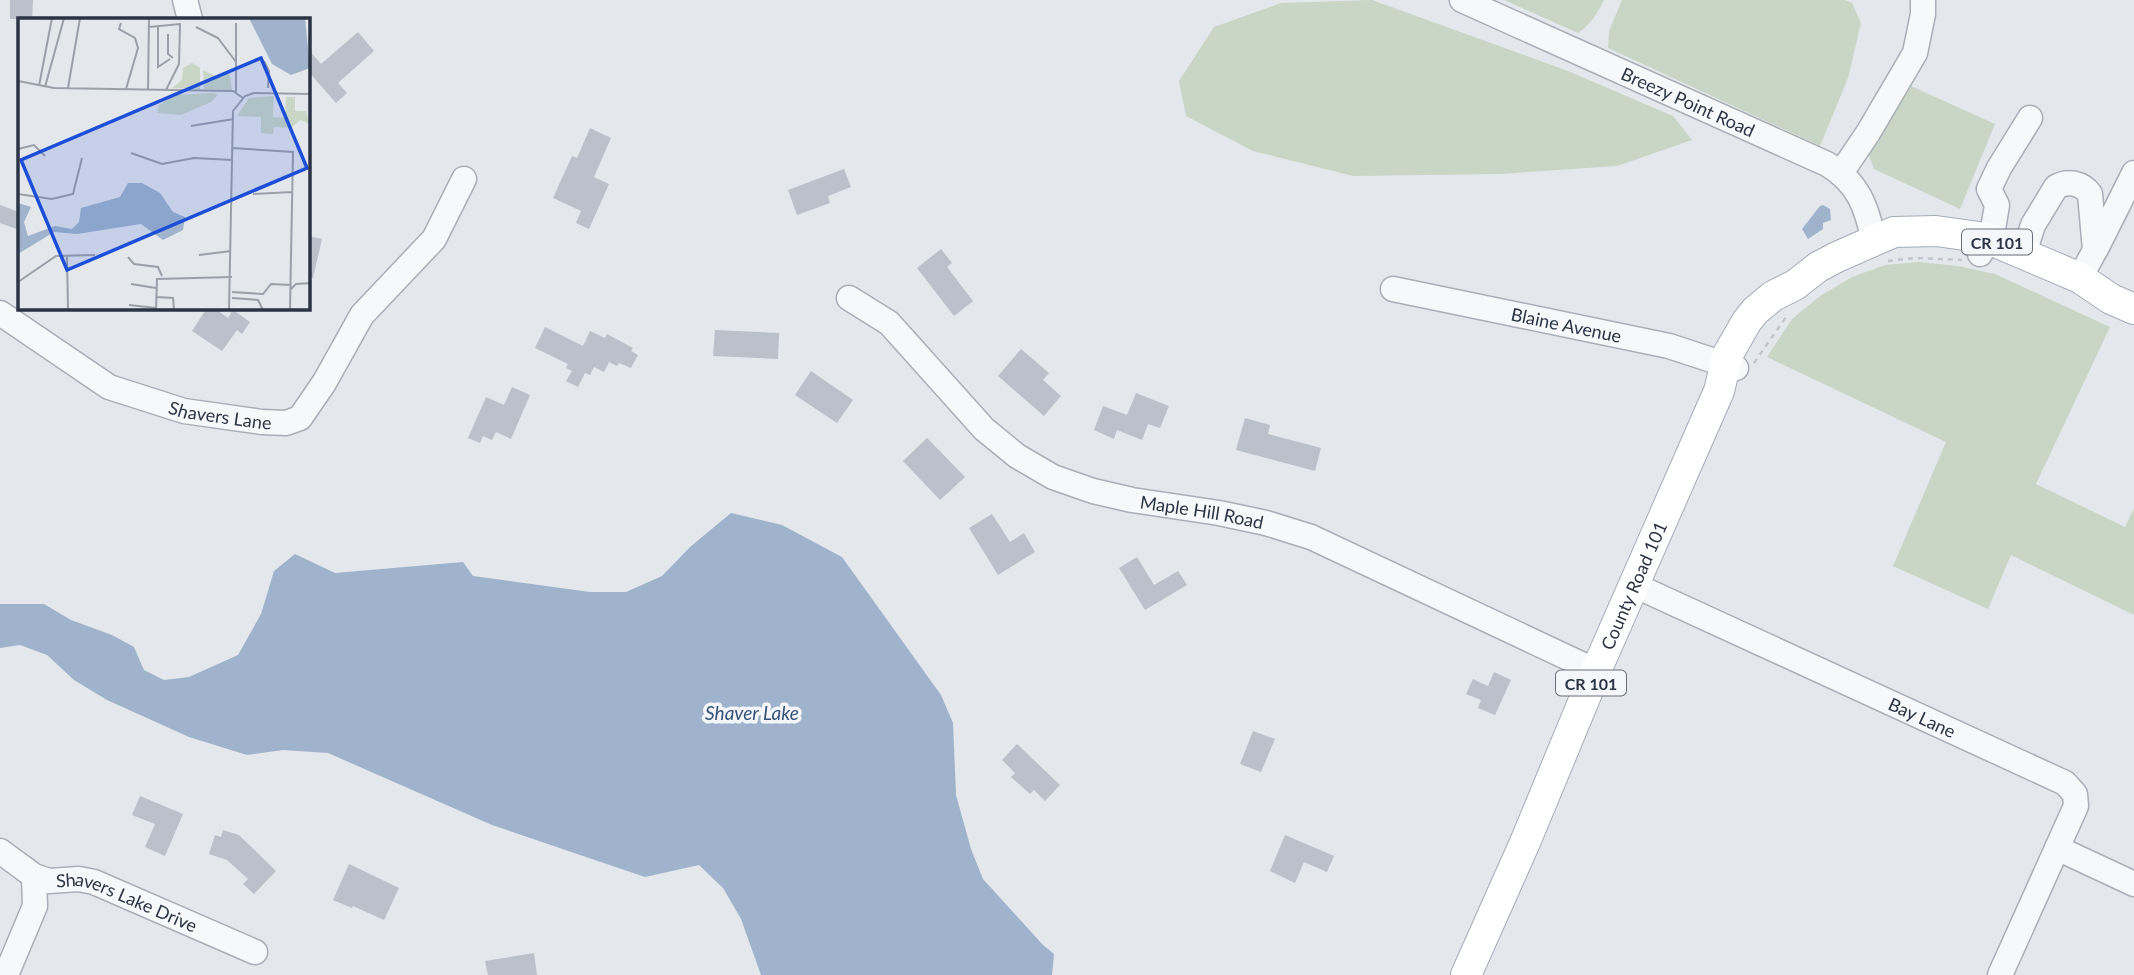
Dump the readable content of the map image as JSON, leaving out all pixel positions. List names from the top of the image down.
{
  "streets": {
    "main road": ["CR 101", "County Road 101"],
    "street": [
      "Breezy Point Road",
      "Blaine Avenue",
      "Shavers Lane",
      "Maple Hill Road",
      "Bay Lane",
      "Shavers Lake Drive"
    ]
  },
  "crossings": [
    ["Breezy Point Road", "County Road 101"],
    ["Blaine Avenue", "County Road 101"],
    ["Maple Hill Road", "County Road 101"],
    ["County Road 101", "Bay Lane"]
  ],
  "water": ["Shaver Lake"]
}
